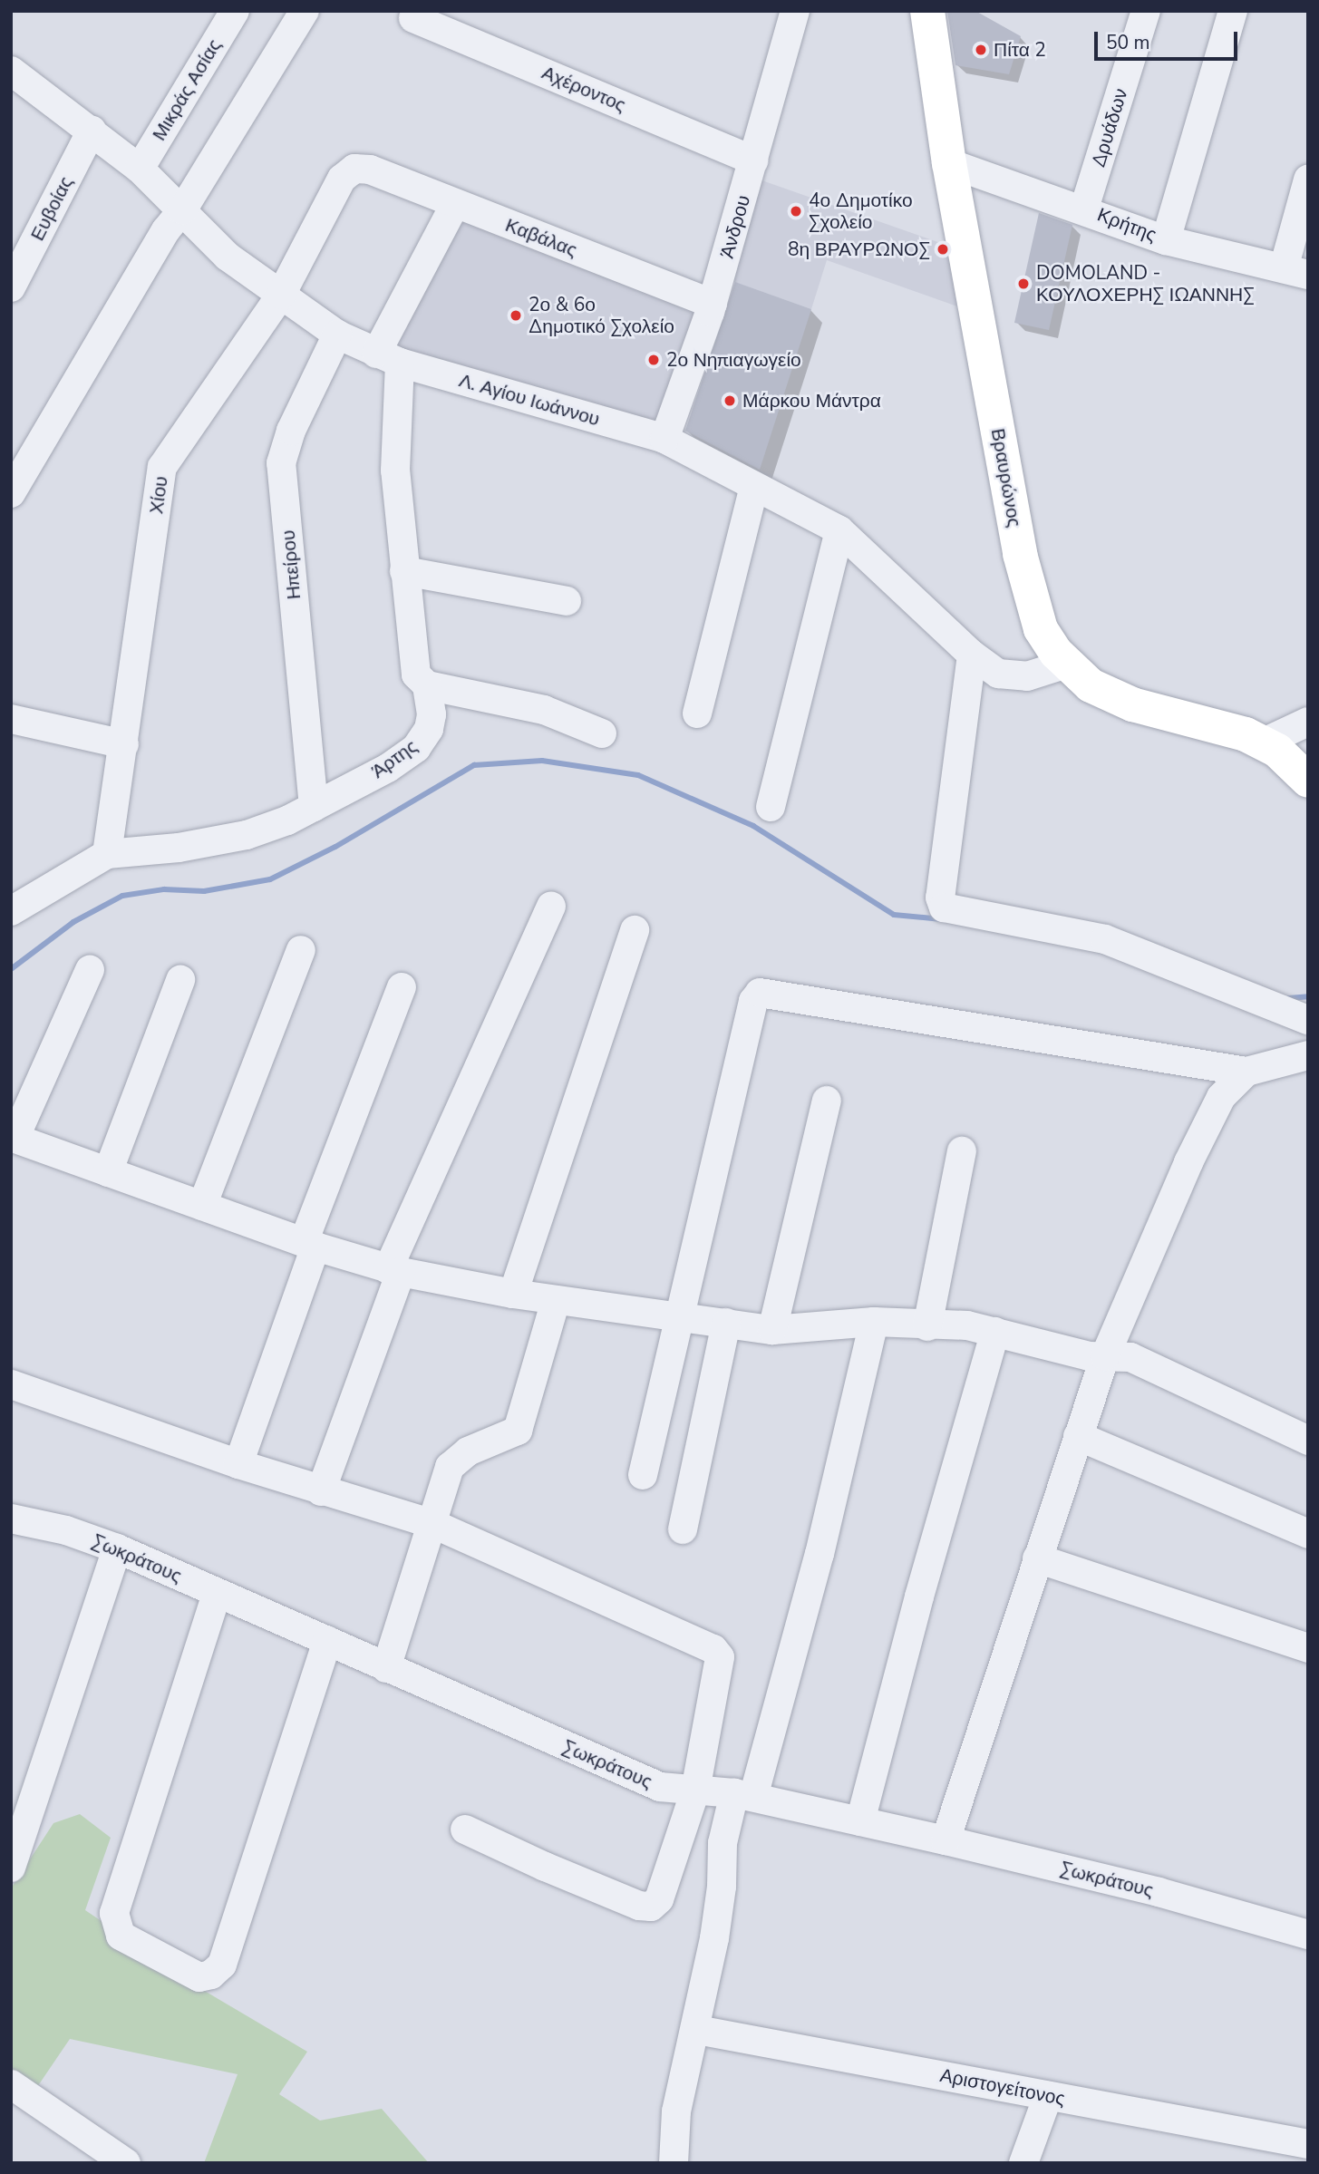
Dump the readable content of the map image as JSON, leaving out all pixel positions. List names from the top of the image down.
{
  "streets": {
    "main road": ["Βραυρώνος"],
    "street": [
      "Αχέροντος",
      "Μικράς Ασίας",
      "Δρυάδων",
      "Ευβοίας",
      "Κρήτης",
      "Άνδρου",
      "Καβάλας",
      "Λ. Αγίου Ιωάννου",
      "Χίου",
      "Ηπείρου",
      "Άρτης",
      "Σωκράτους",
      "Αριστογείτονος"
    ]
  },
  "crossings": [
    ["Αχέροντος", "Άνδρου"],
    ["Μικράς Ασίας", "Λ. Αγίου Ιωάννου"],
    ["Δρυάδων", "Κρήτης"],
    ["Ευβοίας", "Λ. Αγίου Ιωάννου"],
    ["Κρήτης", "Βραυρώνος"],
    ["Άνδρου", "Καβάλας"],
    ["Άνδρου", "Λ. Αγίου Ιωάννου"],
    ["Καβάλας", "Χίου"],
    ["Λ. Αγίου Ιωάννου", "Βραυρώνος"],
    ["Λ. Αγίου Ιωάννου", "Χίου"],
    ["Λ. Αγίου Ιωάννου", "Ηπείρου"],
    ["Λ. Αγίου Ιωάννου", "Άρτης"],
    ["Χίου", "Άρτης"],
    ["Ηπείρου", "Άρτης"]
  ],
  "places": [
    "Πίτα 2",
    "4ο Δημοτίκο Σχολείο",
    "8η ΒΡΑΥΡΩΝΟΣ",
    "DOMOLAND - ΚΟΥΛΟΧΕΡΗΣ ΙΩΑΝΝΗΣ",
    "2ο & 6ο Δημοτικό Σχολείο",
    "2ο Νηπιαγωγείο",
    "Μάρκου Μάντρα"
  ],
  "scale_bar": "50 m"
}
